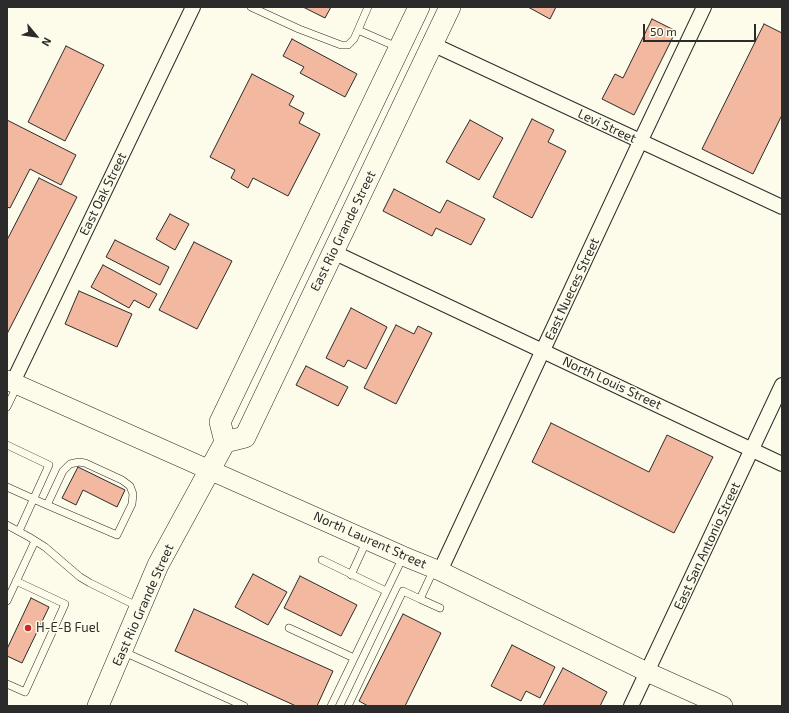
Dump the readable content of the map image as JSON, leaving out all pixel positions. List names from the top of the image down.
{
  "streets": {
    "main road": ["East Rio Grande Street", "North Laurent Street"],
    "street": [
      "Levi Street",
      "East Oak Street",
      "East Nueces Street",
      "North Louis Street",
      "East San Antonio Street"
    ]
  },
  "crossings": [
    ["Levi Street", "East Rio Grande Street"],
    ["Levi Street", "East Nueces Street"],
    ["East Oak Street", "North Laurent Street"],
    ["East Rio Grande Street", "North Louis Street"],
    ["East Rio Grande Street", "North Laurent Street"],
    ["East Nueces Street", "North Louis Street"],
    ["East Nueces Street", "North Laurent Street"],
    ["North Louis Street", "East San Antonio Street"],
    ["North Laurent Street", "East San Antonio Street"]
  ],
  "places": ["H-E-B Fuel"],
  "scale_bar": "50 m",
  "north": "bottom right"
}
